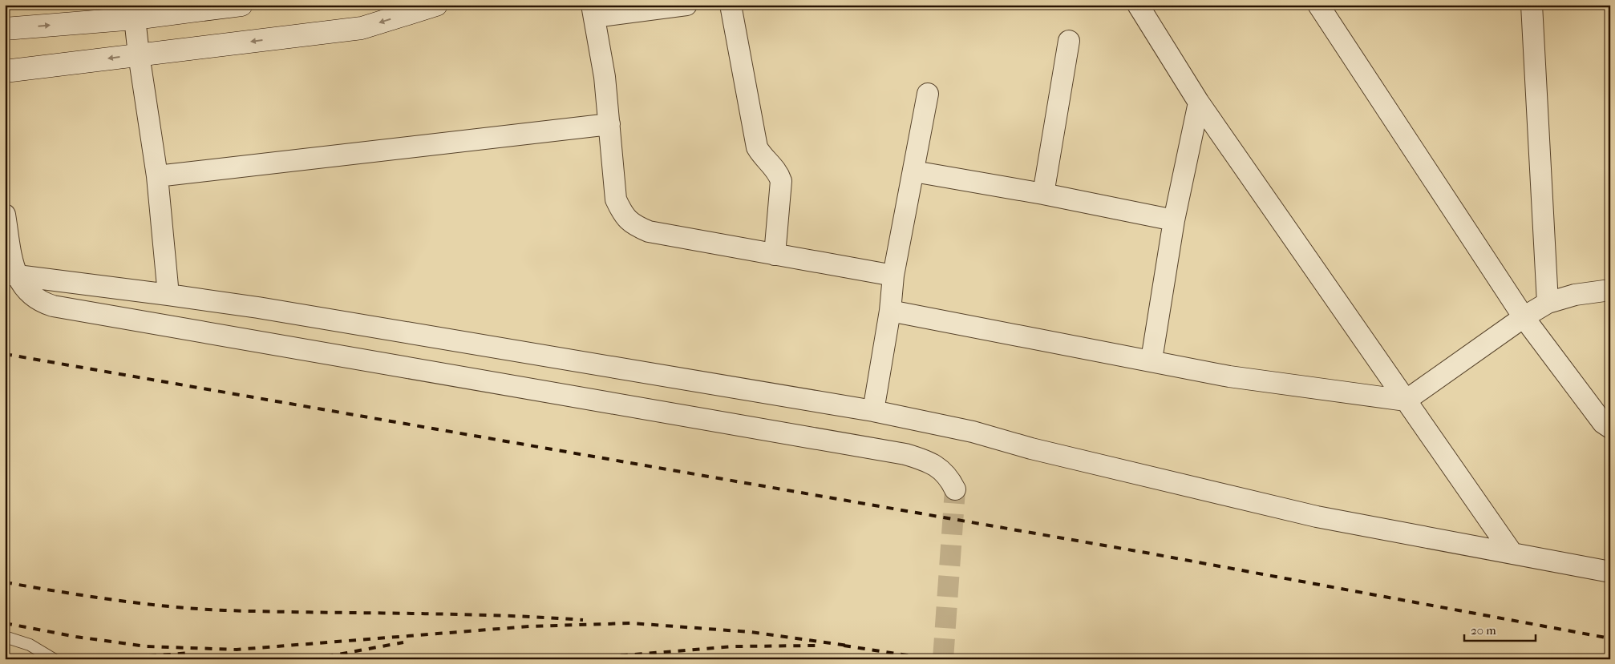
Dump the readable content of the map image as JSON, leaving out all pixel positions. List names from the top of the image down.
{
  "scale_bar": "20 m"
}
